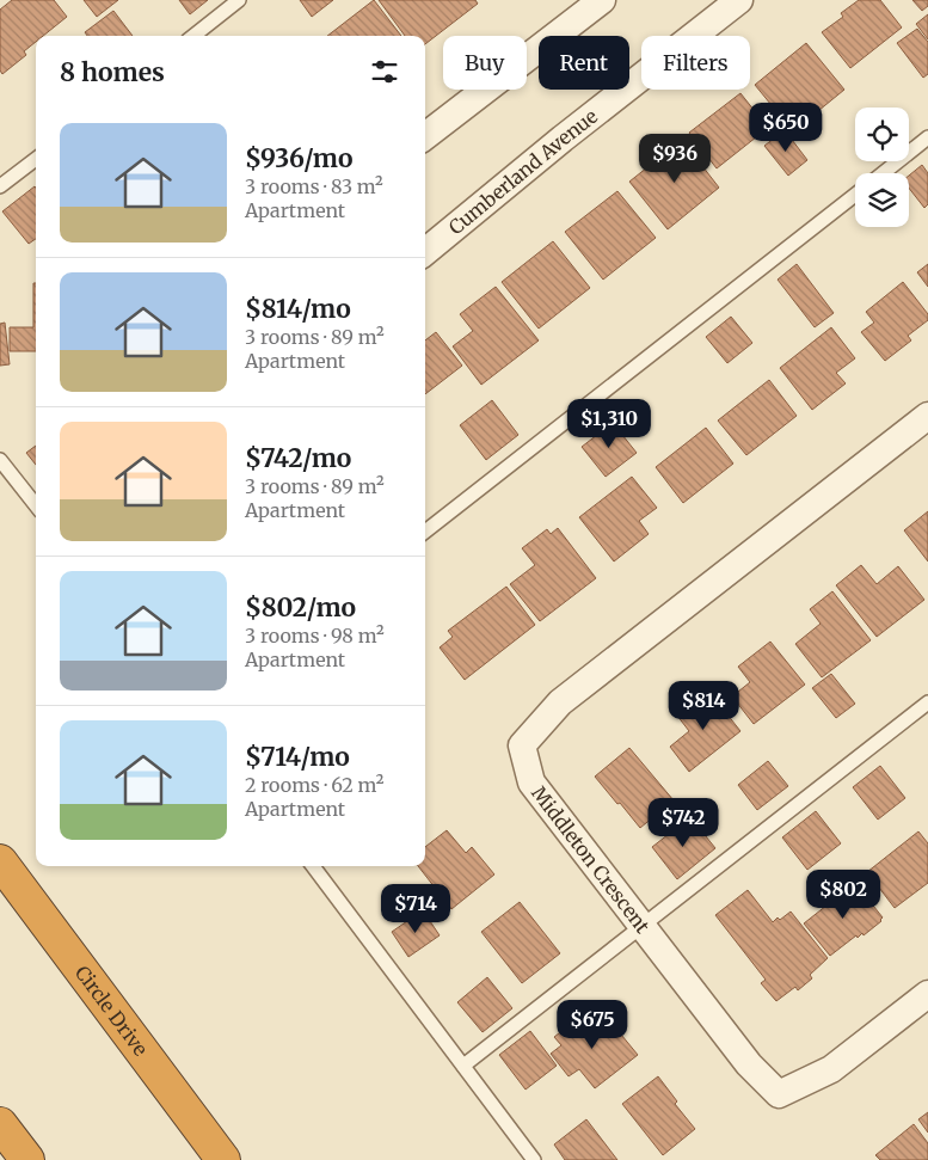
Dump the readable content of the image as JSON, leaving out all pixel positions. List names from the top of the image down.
{
  "streets": {
    "highway": ["Circle Drive"],
    "street": ["Cumberland Avenue", "Middleton Crescent"]
  },
  "page": {
    "chip": ["Buy", "Rent", "Filters"],
    "heading": "8 homes",
    "price": [
      "$650",
      "$936",
      "$1,310",
      "$814",
      "$742",
      "$802",
      "$714",
      "$675"
    ],
    "list": [
      {
        "name": "$936/mo",
        "note": "3 rooms · 83 m² · Apartment"
      },
      {
        "name": "$814/mo",
        "note": "3 rooms · 89 m² · Apartment"
      },
      {
        "name": "$742/mo",
        "note": "3 rooms · 89 m² · Apartment"
      },
      {
        "name": "$802/mo",
        "note": "3 rooms · 98 m² · Apartment"
      },
      {
        "name": "$714/mo",
        "note": "2 rooms · 62 m² · Apartment"
      }
    ]
  }
}
